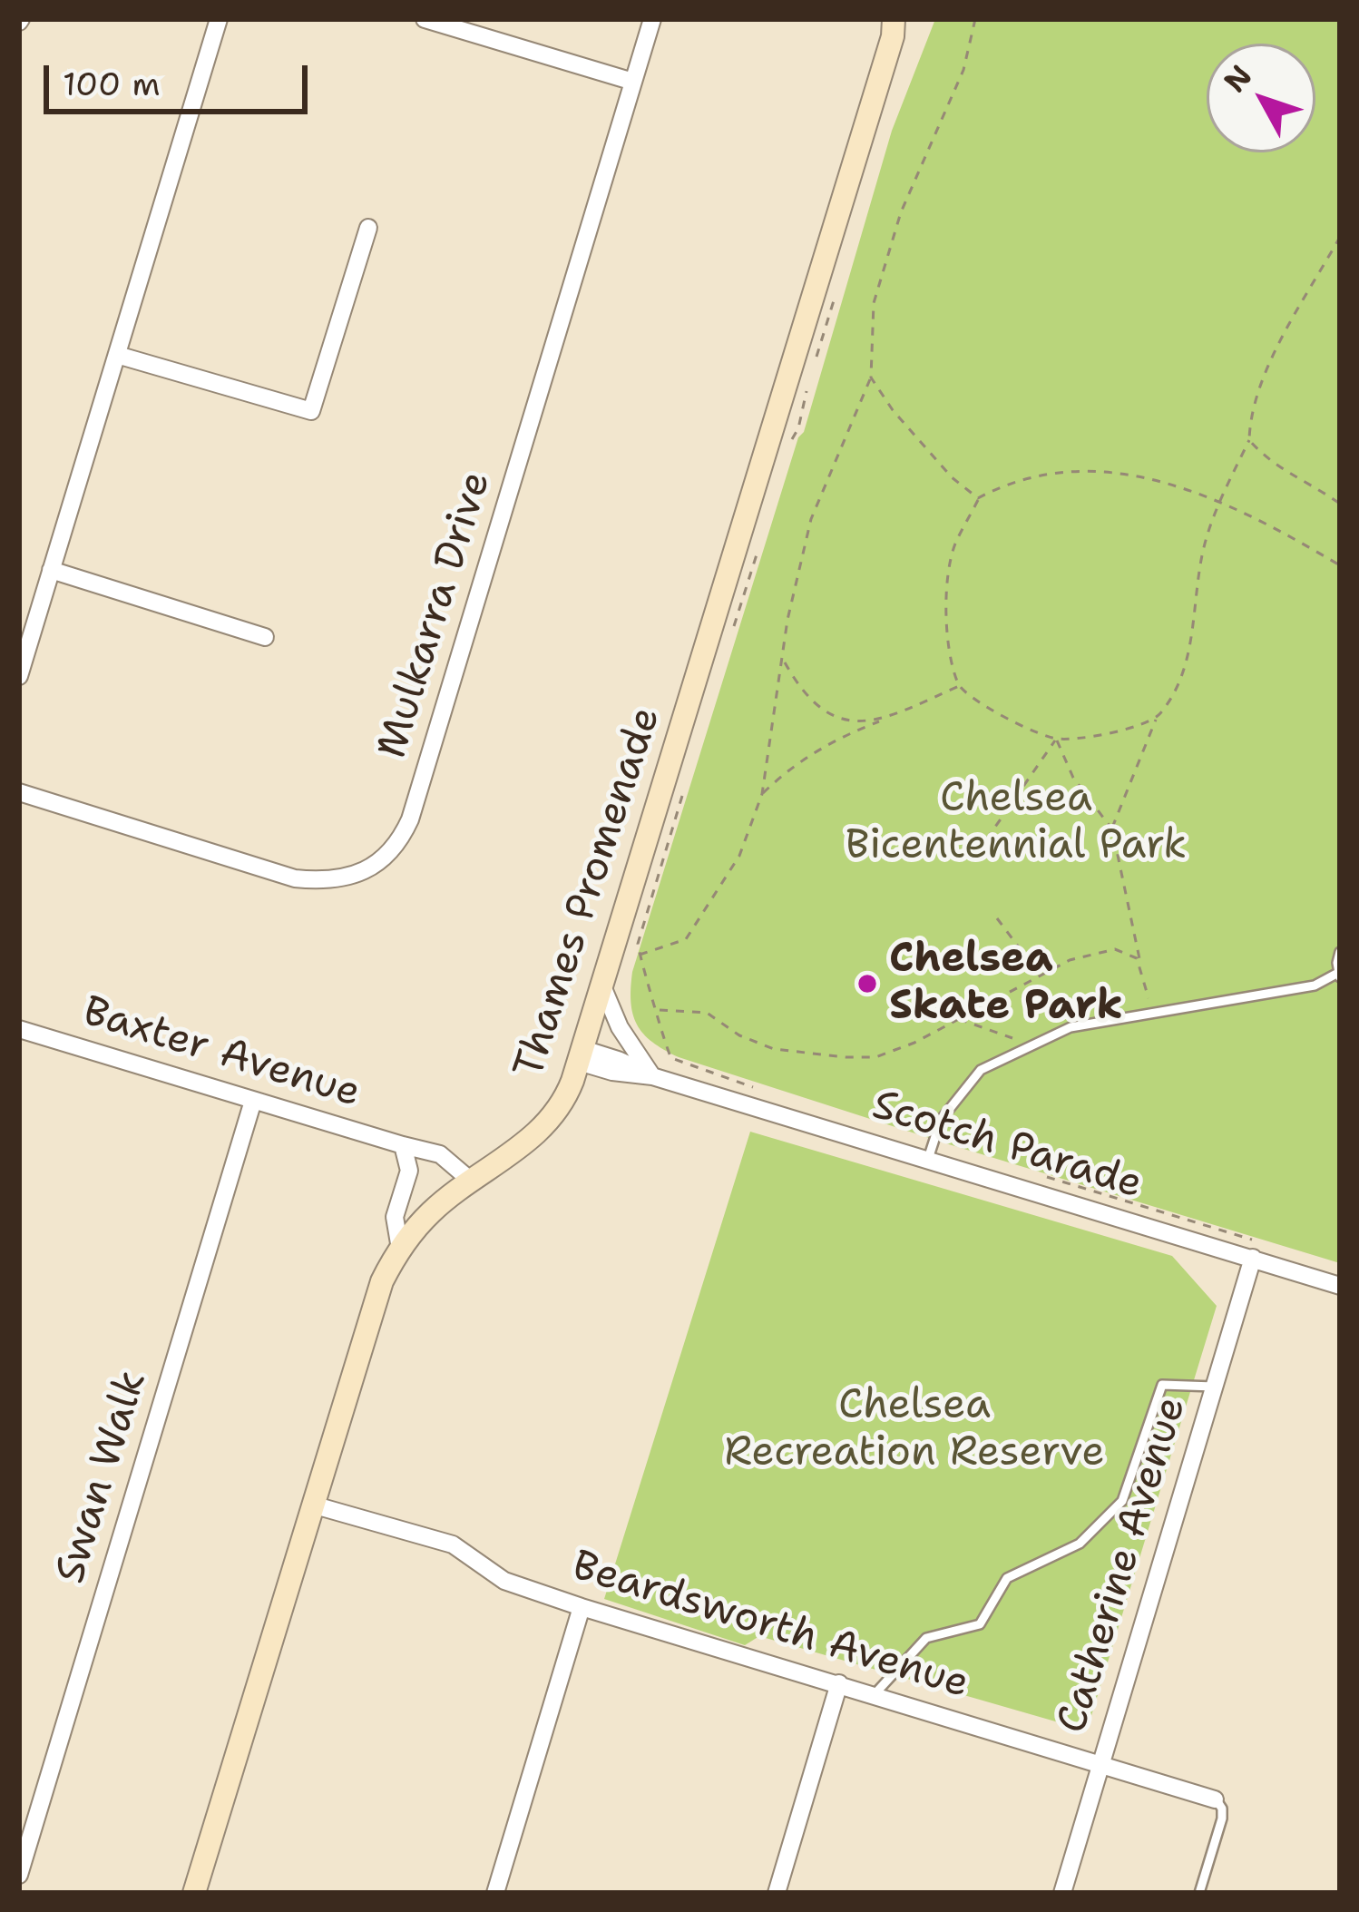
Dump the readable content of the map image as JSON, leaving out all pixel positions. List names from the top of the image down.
{
  "streets": {
    "main road": ["Thames Promenade"],
    "street": [
      "Mulkarra Drive",
      "Baxter Avenue",
      "Scotch Parade",
      "Swan Walk",
      "Catherine Avenue",
      "Beardsworth Avenue"
    ]
  },
  "crossings": [
    ["Thames Promenade", "Baxter Avenue"],
    ["Thames Promenade", "Scotch Parade"],
    ["Thames Promenade", "Beardsworth Avenue"],
    ["Baxter Avenue", "Swan Walk"],
    ["Scotch Parade", "Catherine Avenue"],
    ["Catherine Avenue", "Beardsworth Avenue"]
  ],
  "parks": ["Chelsea Bicentennial Park", "Chelsea Recreation Reserve"],
  "places": ["Chelsea Skate Park"],
  "scale_bar": "100 m",
  "north": "top left"
}
